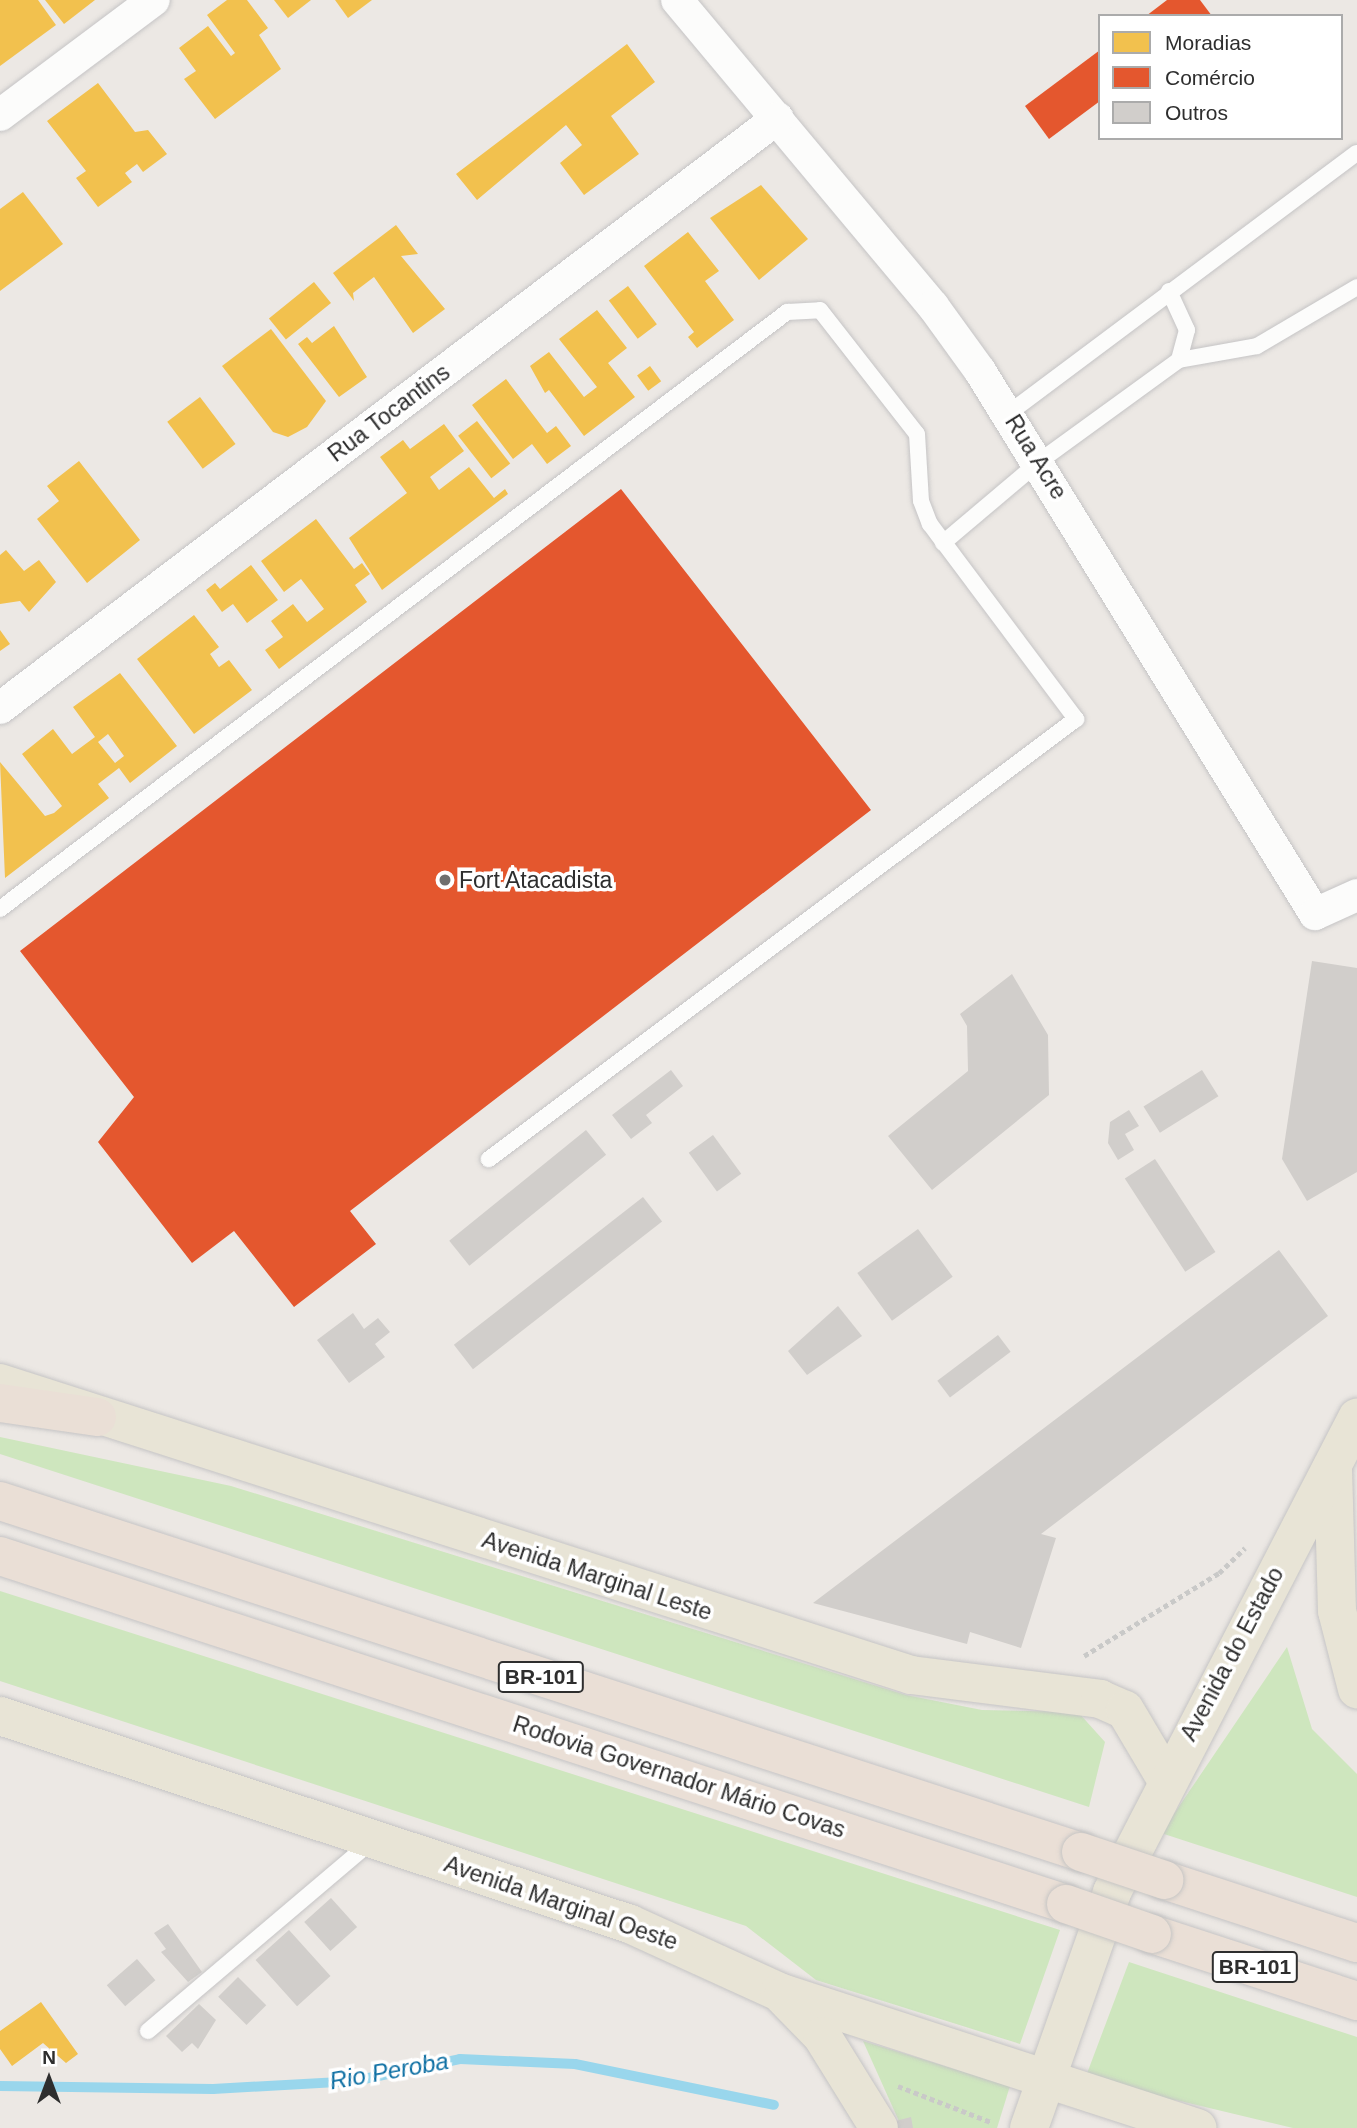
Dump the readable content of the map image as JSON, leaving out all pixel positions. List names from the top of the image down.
{
  "streets": {
    "highway": ["BR-101", "Rodovia Governador Mário Covas"],
    "main road": ["Avenida Marginal Leste", "Avenida do Estado", "Avenida Marginal Oeste"],
    "street": ["Rua Tocantins", "Rua Acre"]
  },
  "crossings": [
    ["Rua Tocantins", "Rua Acre"],
    ["Avenida Marginal Leste", "Avenida do Estado"],
    ["Avenida do Estado", "Avenida Marginal Oeste"]
  ],
  "water": ["Rio Peroba"],
  "places": ["Fort Atacadista"],
  "legend": ["Moradias", "Comércio", "Outros"],
  "north": "top"
}
